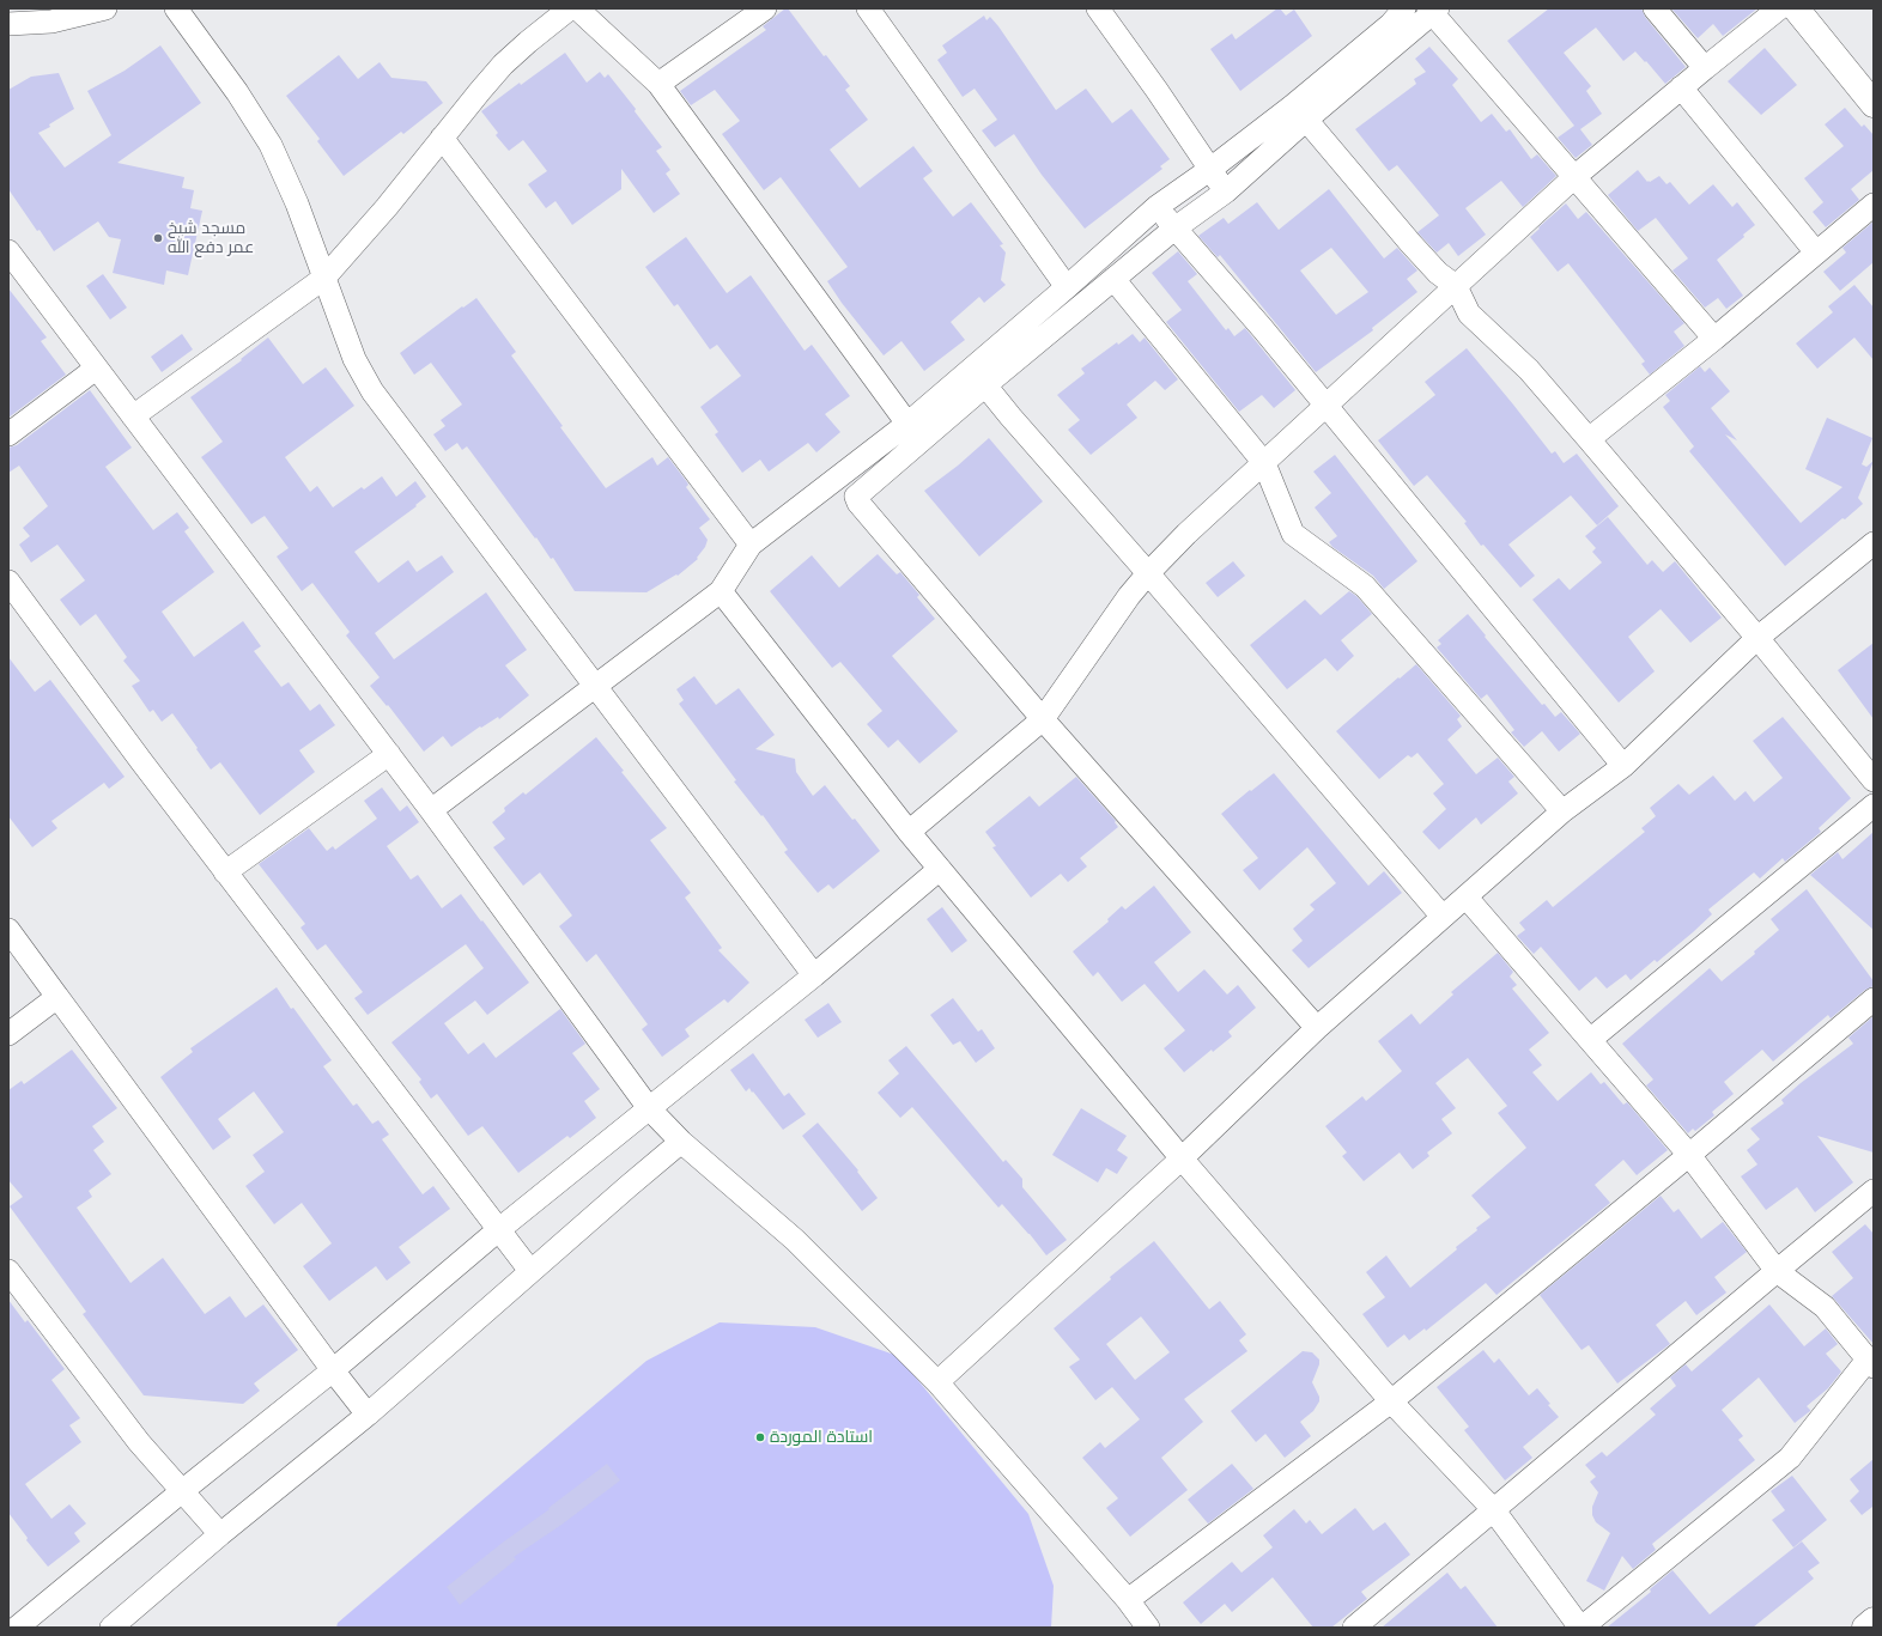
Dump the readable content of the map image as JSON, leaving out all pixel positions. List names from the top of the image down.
{
  "places": ["مسجد شيخ عمر دفع الله", "استادة الموردة"]
}
